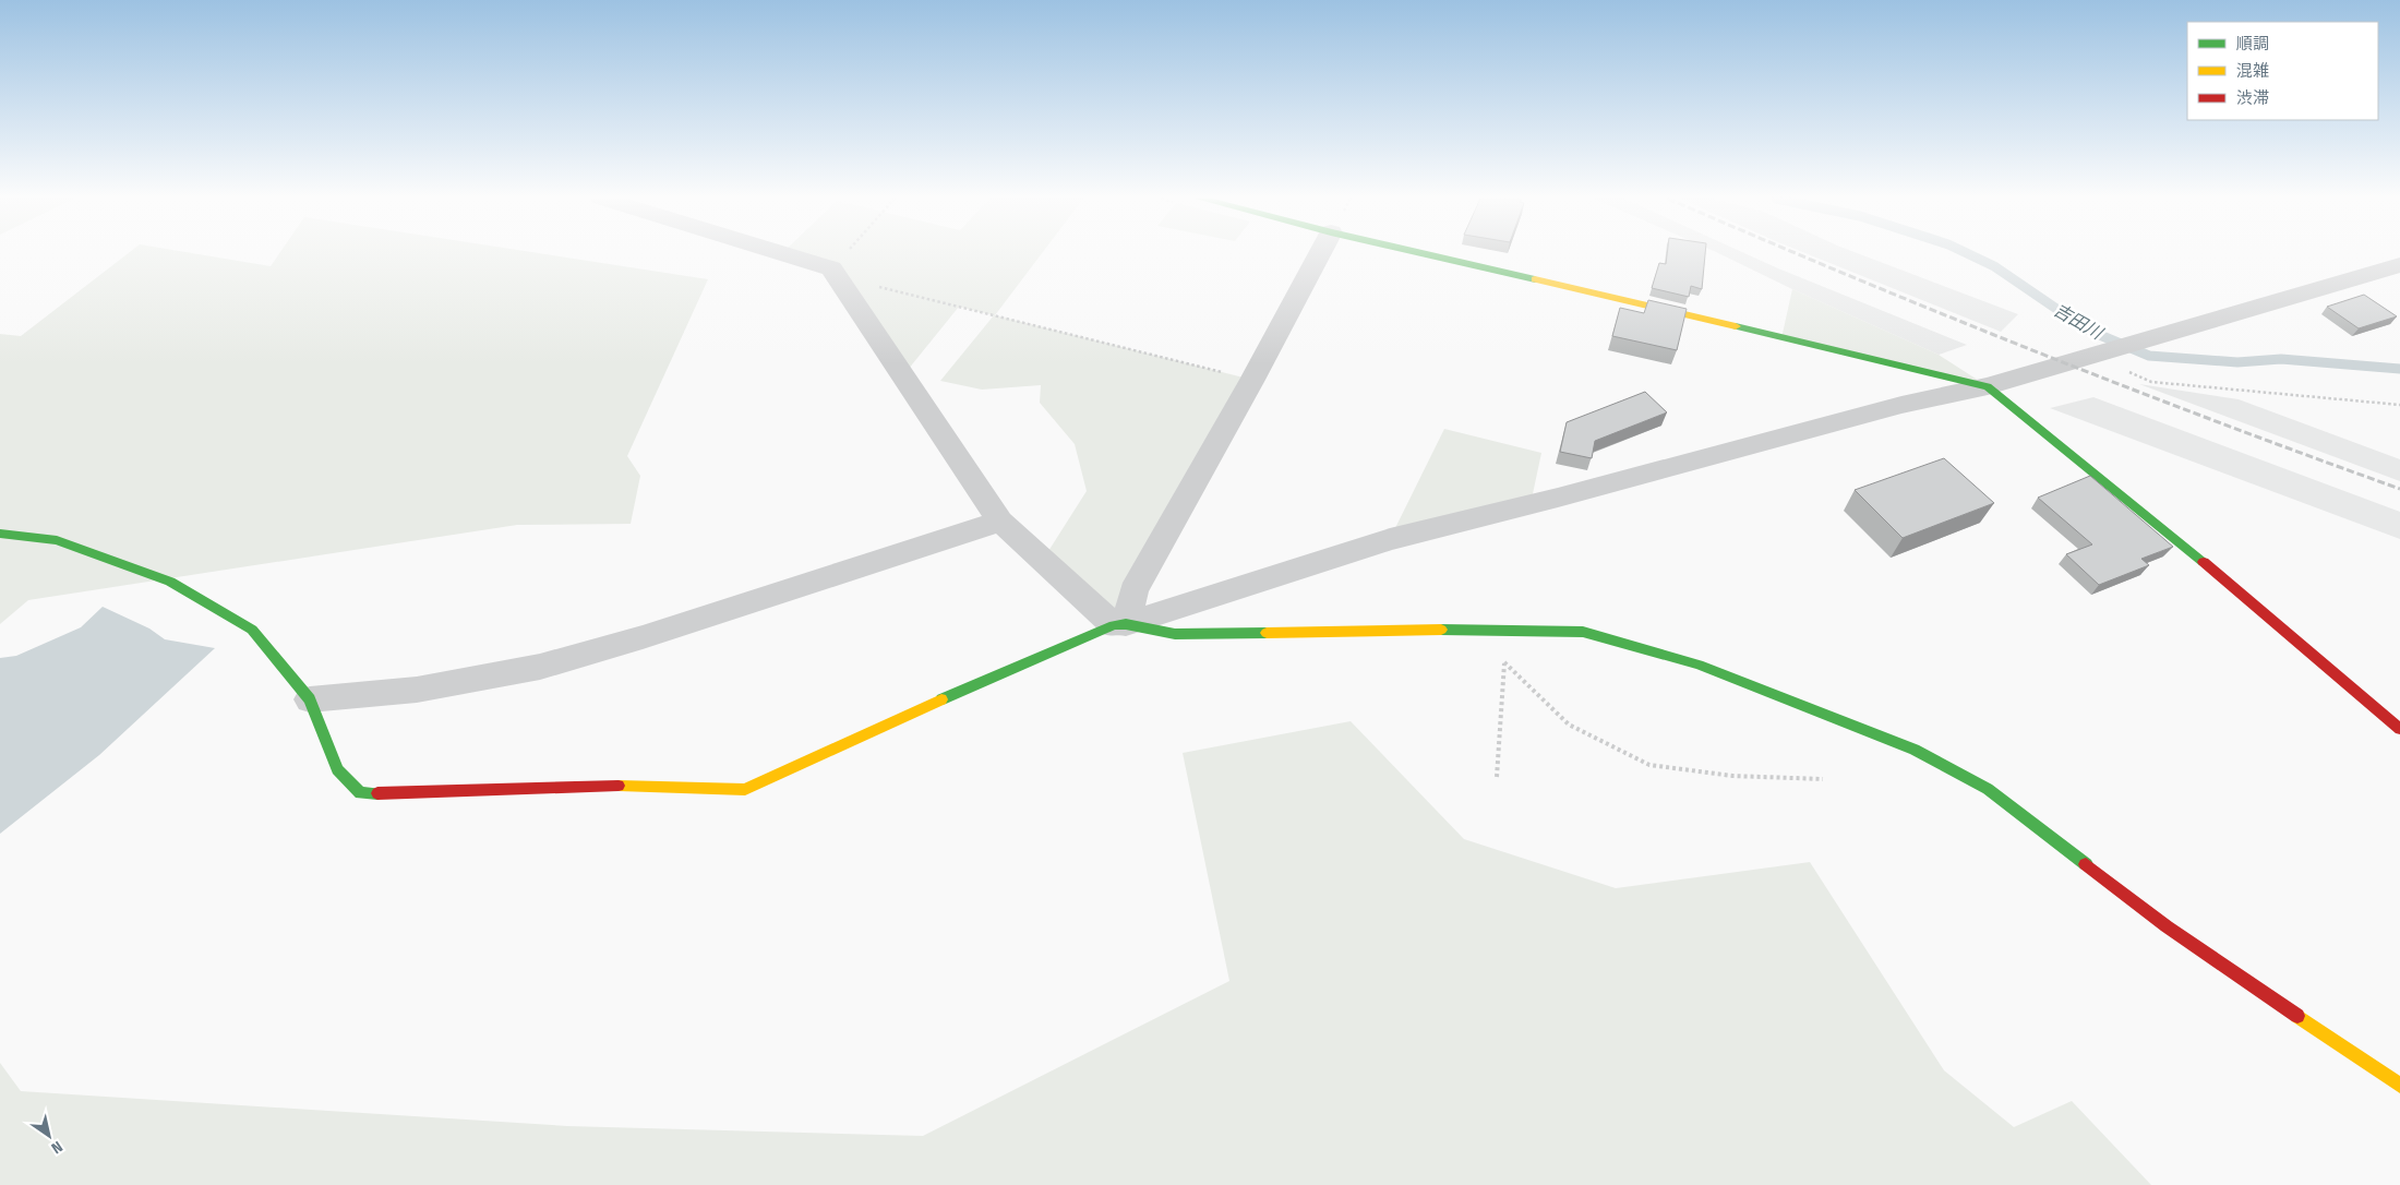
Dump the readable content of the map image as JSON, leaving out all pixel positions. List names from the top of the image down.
{
  "water": ["吉田川"],
  "legend": ["順調", "混雑", "渋滞"],
  "north": "bottom right"
}
